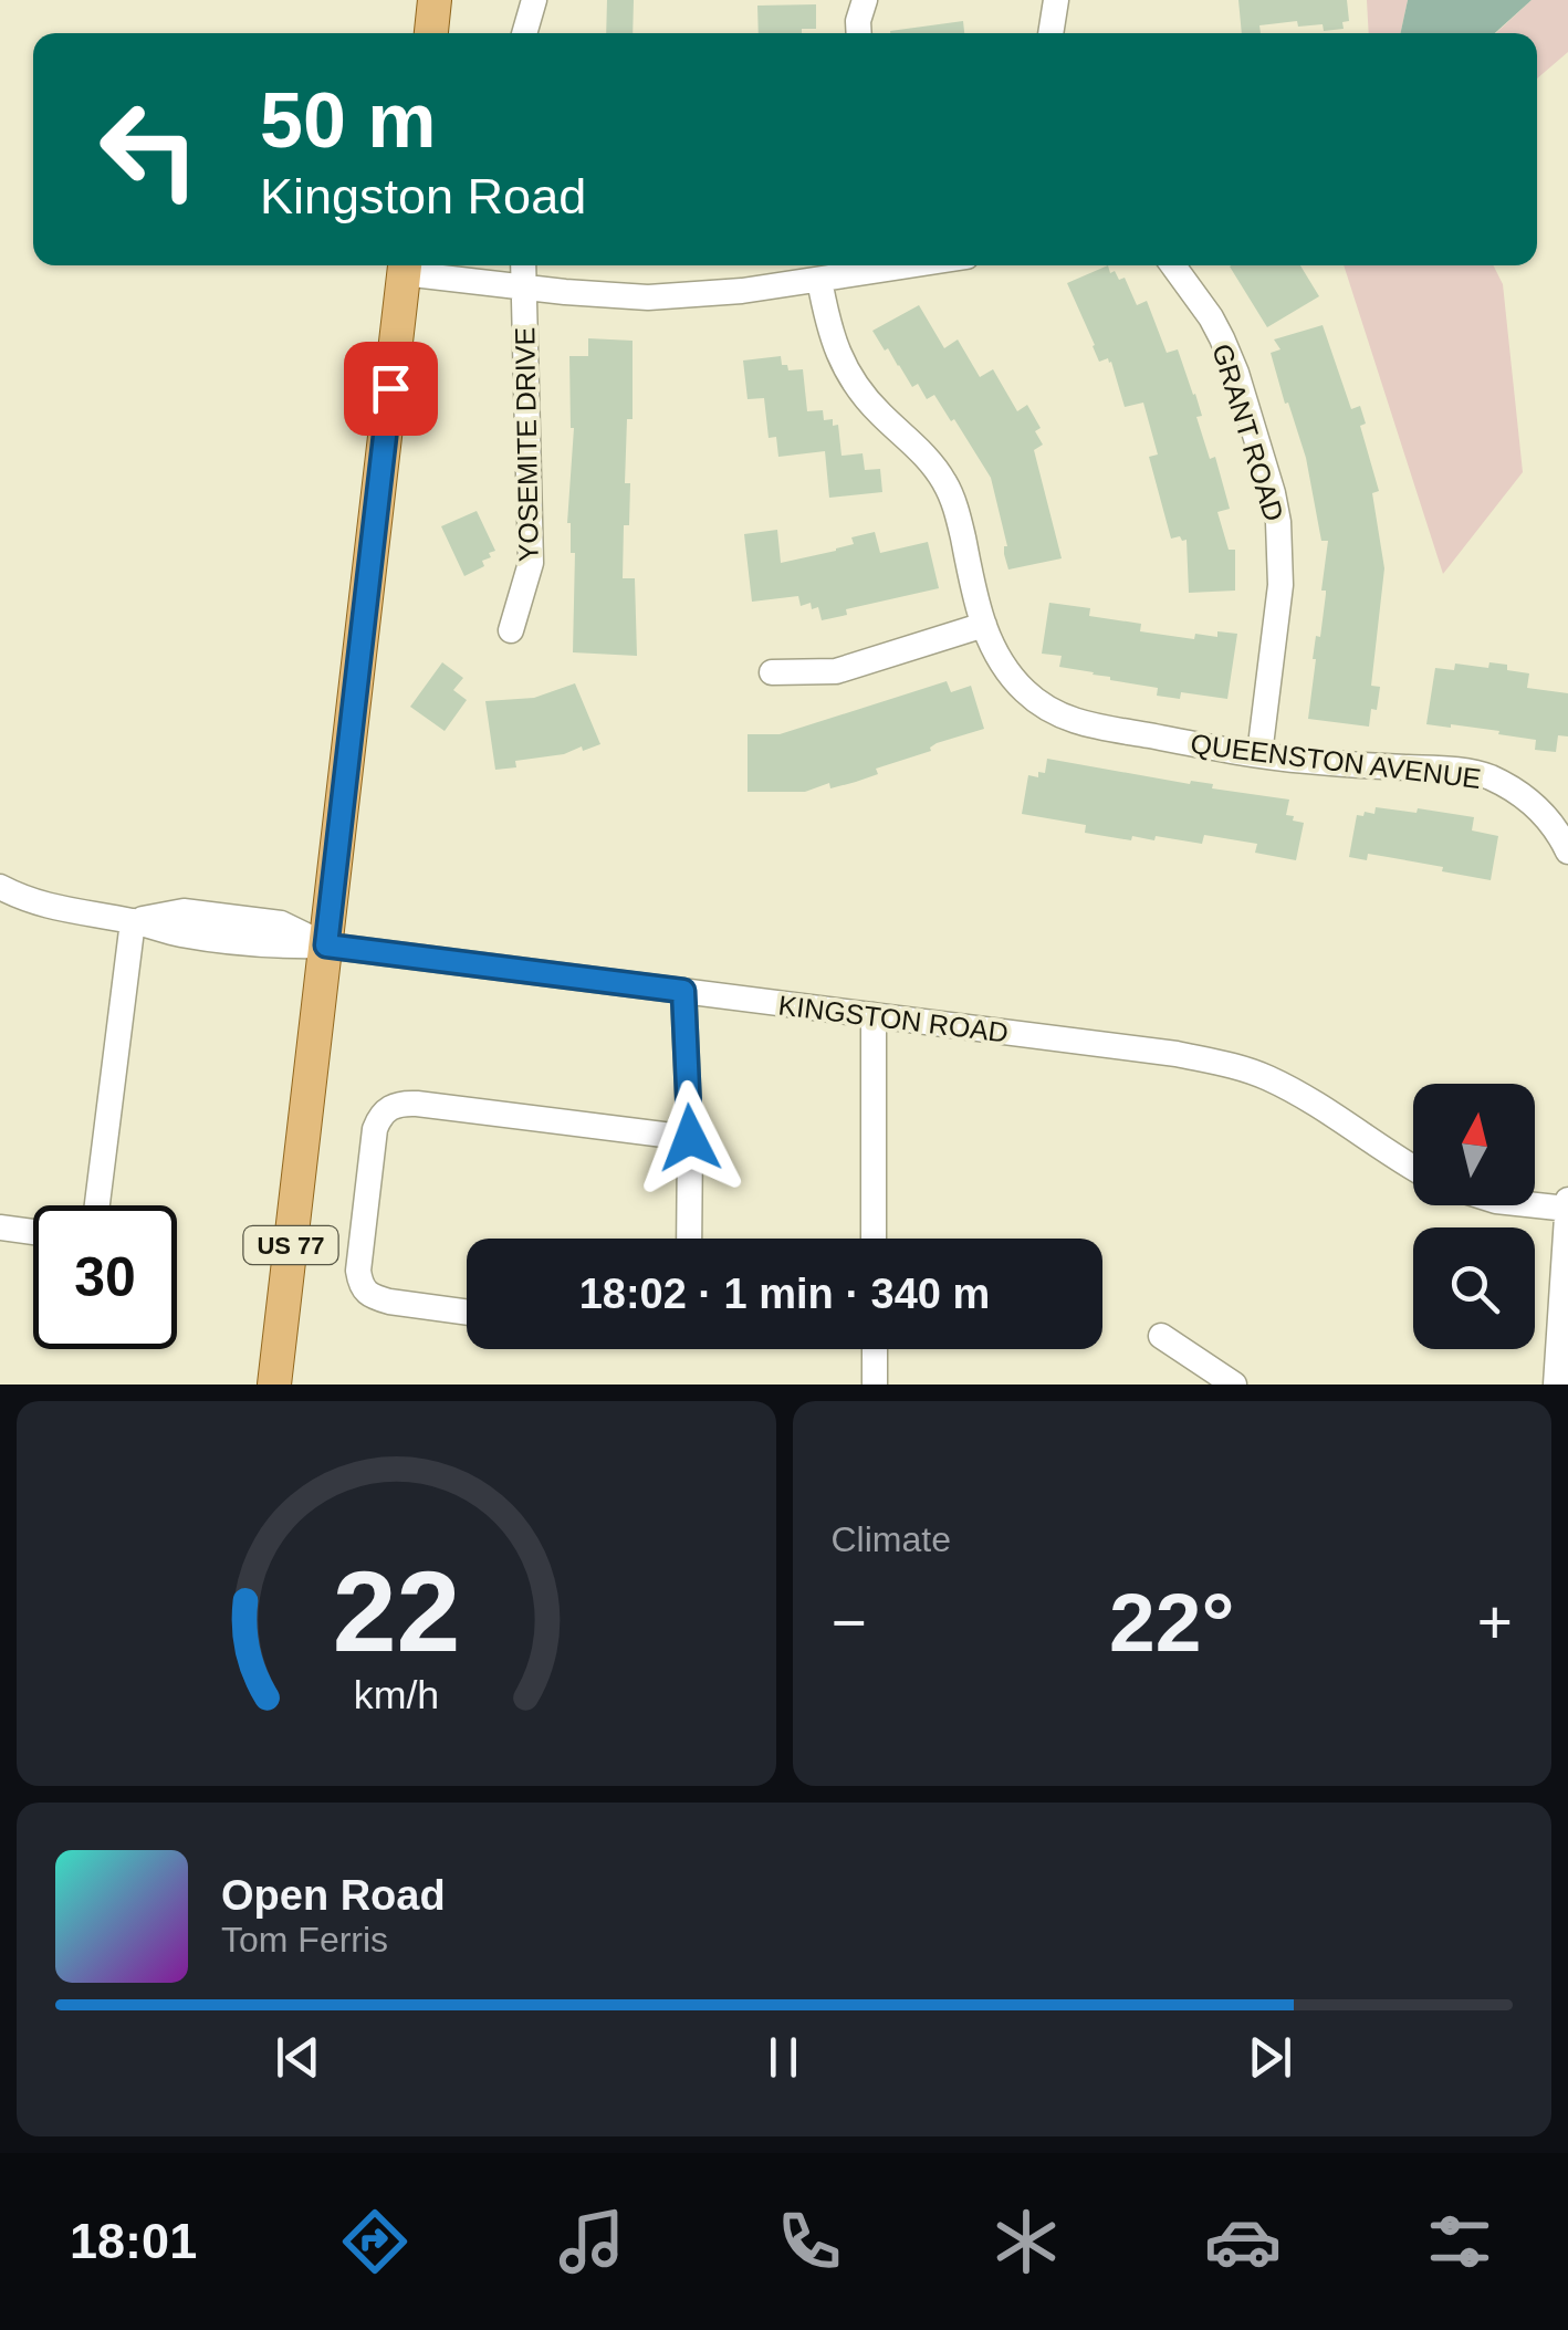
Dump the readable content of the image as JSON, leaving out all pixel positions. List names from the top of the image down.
{
  "streets": {
    "main road": ["US 77"],
    "street": [
      "GRANT ROAD",
      "YOSEMITE DRIVE",
      "QUEENSTON AVENUE",
      "KINGSTON ROAD"
    ]
  },
  "crossings": [
    ["GRANT ROAD", "QUEENSTON AVENUE"],
    ["KINGSTON ROAD", "US 77"]
  ],
  "north": "top",
  "page": {
    "turn": ["50 m", "Kingston Road"],
    "limit": "30",
    "trip": "18:02 · 1 min · 340 m",
    "tile": "Climate",
    "heat": ["−", "22°", "+"],
    "song": ["Open Road", "Tom Ferris"],
    "tabs": "18:01",
    "gauge": ["22", "km/h"]
  }
}
